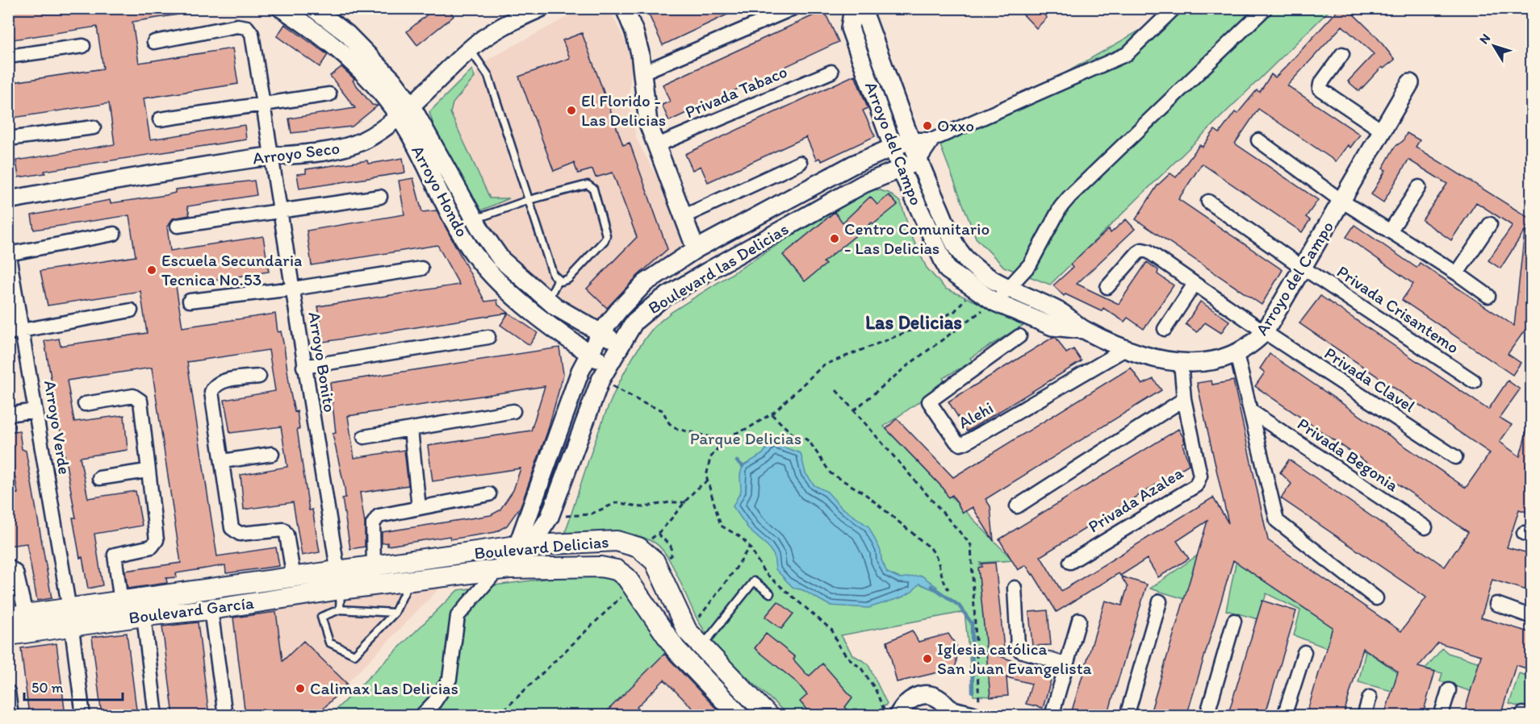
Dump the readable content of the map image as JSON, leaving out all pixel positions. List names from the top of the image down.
{
  "streets": {
    "main road": ["Boulevard Delicias", "Boulevard García"],
    "street": [
      "Privada Tabaco",
      "Arroyo del Campo",
      "Arroyo Seco",
      "Arroyo Hondo",
      "Boulevard las Delicias",
      "Privada Crisantemo",
      "Arroyo Bonito",
      "Privada Clavel",
      "Alehi",
      "Arroyo Verde",
      "Privada Begonia",
      "Privada Azalea"
    ]
  },
  "crossings": [
    ["Arroyo del Campo", "Boulevard las Delicias"],
    ["Arroyo del Campo", "Privada Crisantemo"],
    ["Arroyo del Campo", "Privada Clavel"],
    ["Arroyo del Campo", "Alehi"],
    ["Arroyo del Campo", "Privada Azalea"],
    ["Arroyo Seco", "Arroyo Hondo"],
    ["Arroyo Seco", "Arroyo Bonito"],
    ["Arroyo Hondo", "Boulevard las Delicias"],
    ["Boulevard las Delicias", "Boulevard Delicias"],
    ["Arroyo Bonito", "Boulevard García"],
    ["Arroyo Verde", "Boulevard García"],
    ["Boulevard Delicias", "Boulevard García"]
  ],
  "districts": ["Las Delicias"],
  "parks": ["Parque Delicias"],
  "places": [
    "El Florido - Las Delicias",
    "Oxxo",
    "Centro Comunitario - Las Delicias",
    "Escuela Secundaria Tecnica No.53",
    "Iglesia católica San Juan Evangelista",
    "Calimax Las Delicias"
  ],
  "scale_bar": "50 m",
  "north": "top left"
}
